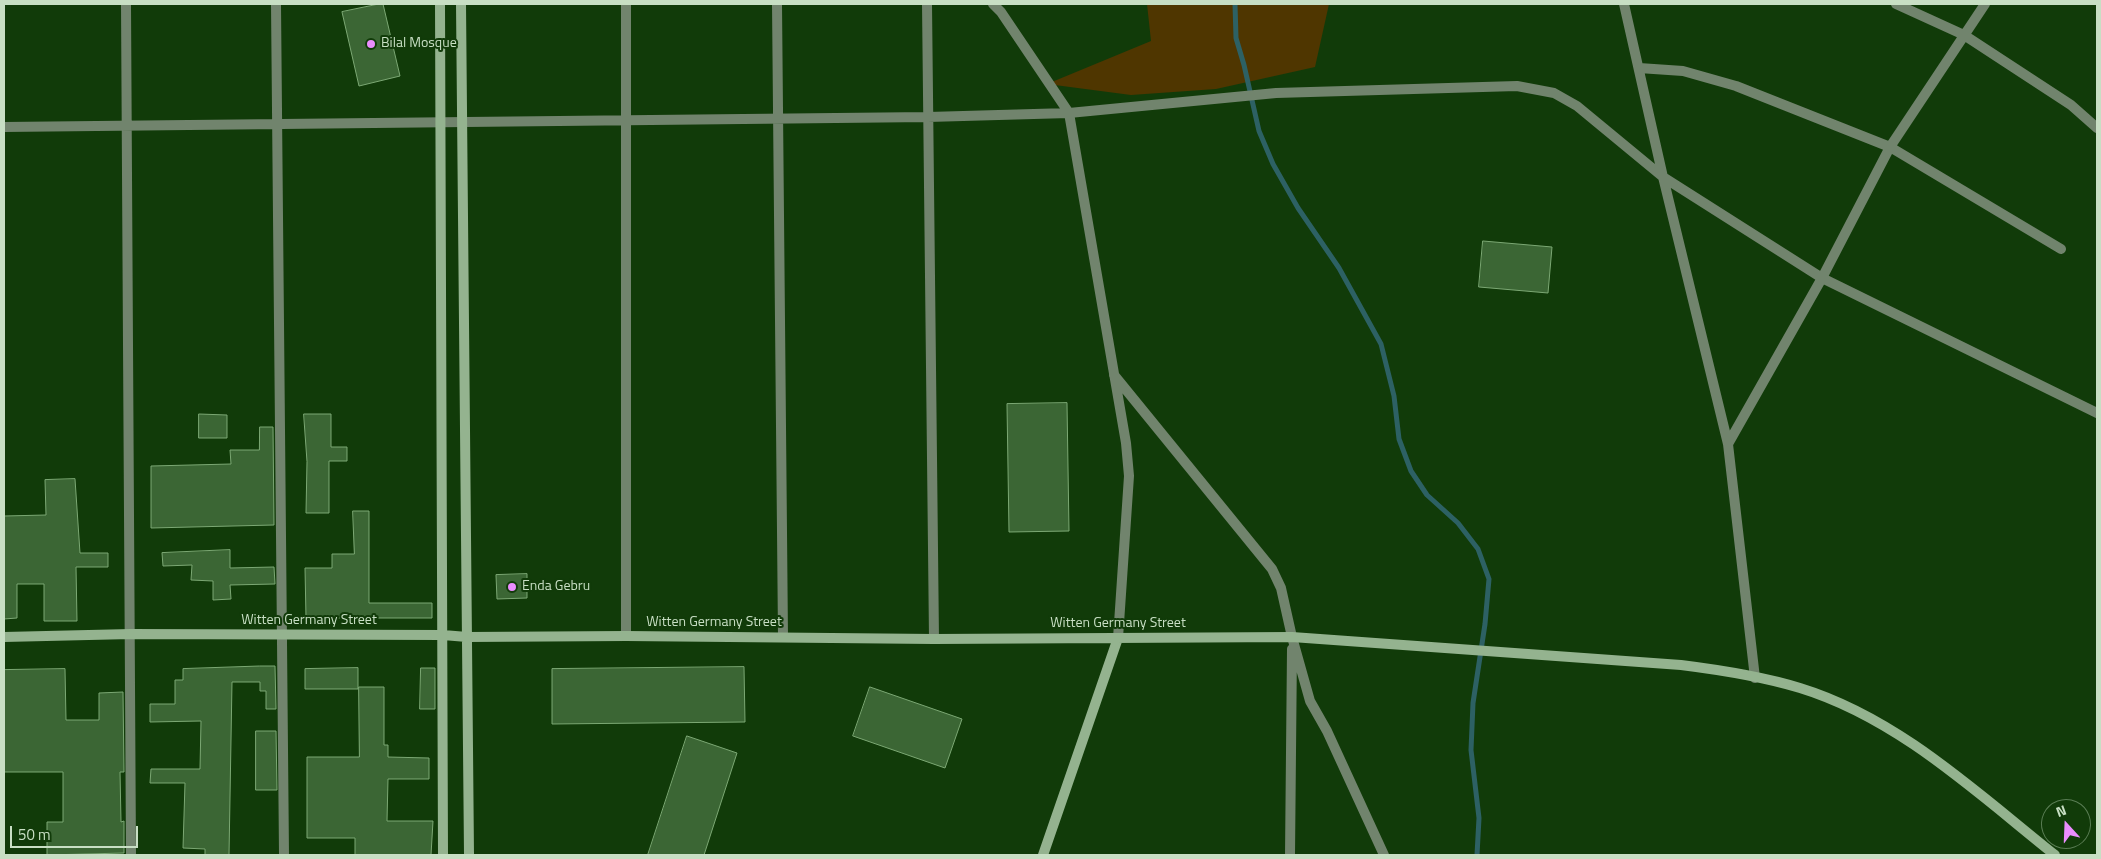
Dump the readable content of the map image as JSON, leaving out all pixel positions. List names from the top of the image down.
{
  "streets": {
    "street": ["Witten Germany Street"]
  },
  "places": ["Bilal Mosque", "Enda Gebru"],
  "scale_bar": "50 m",
  "north": "top"
}
